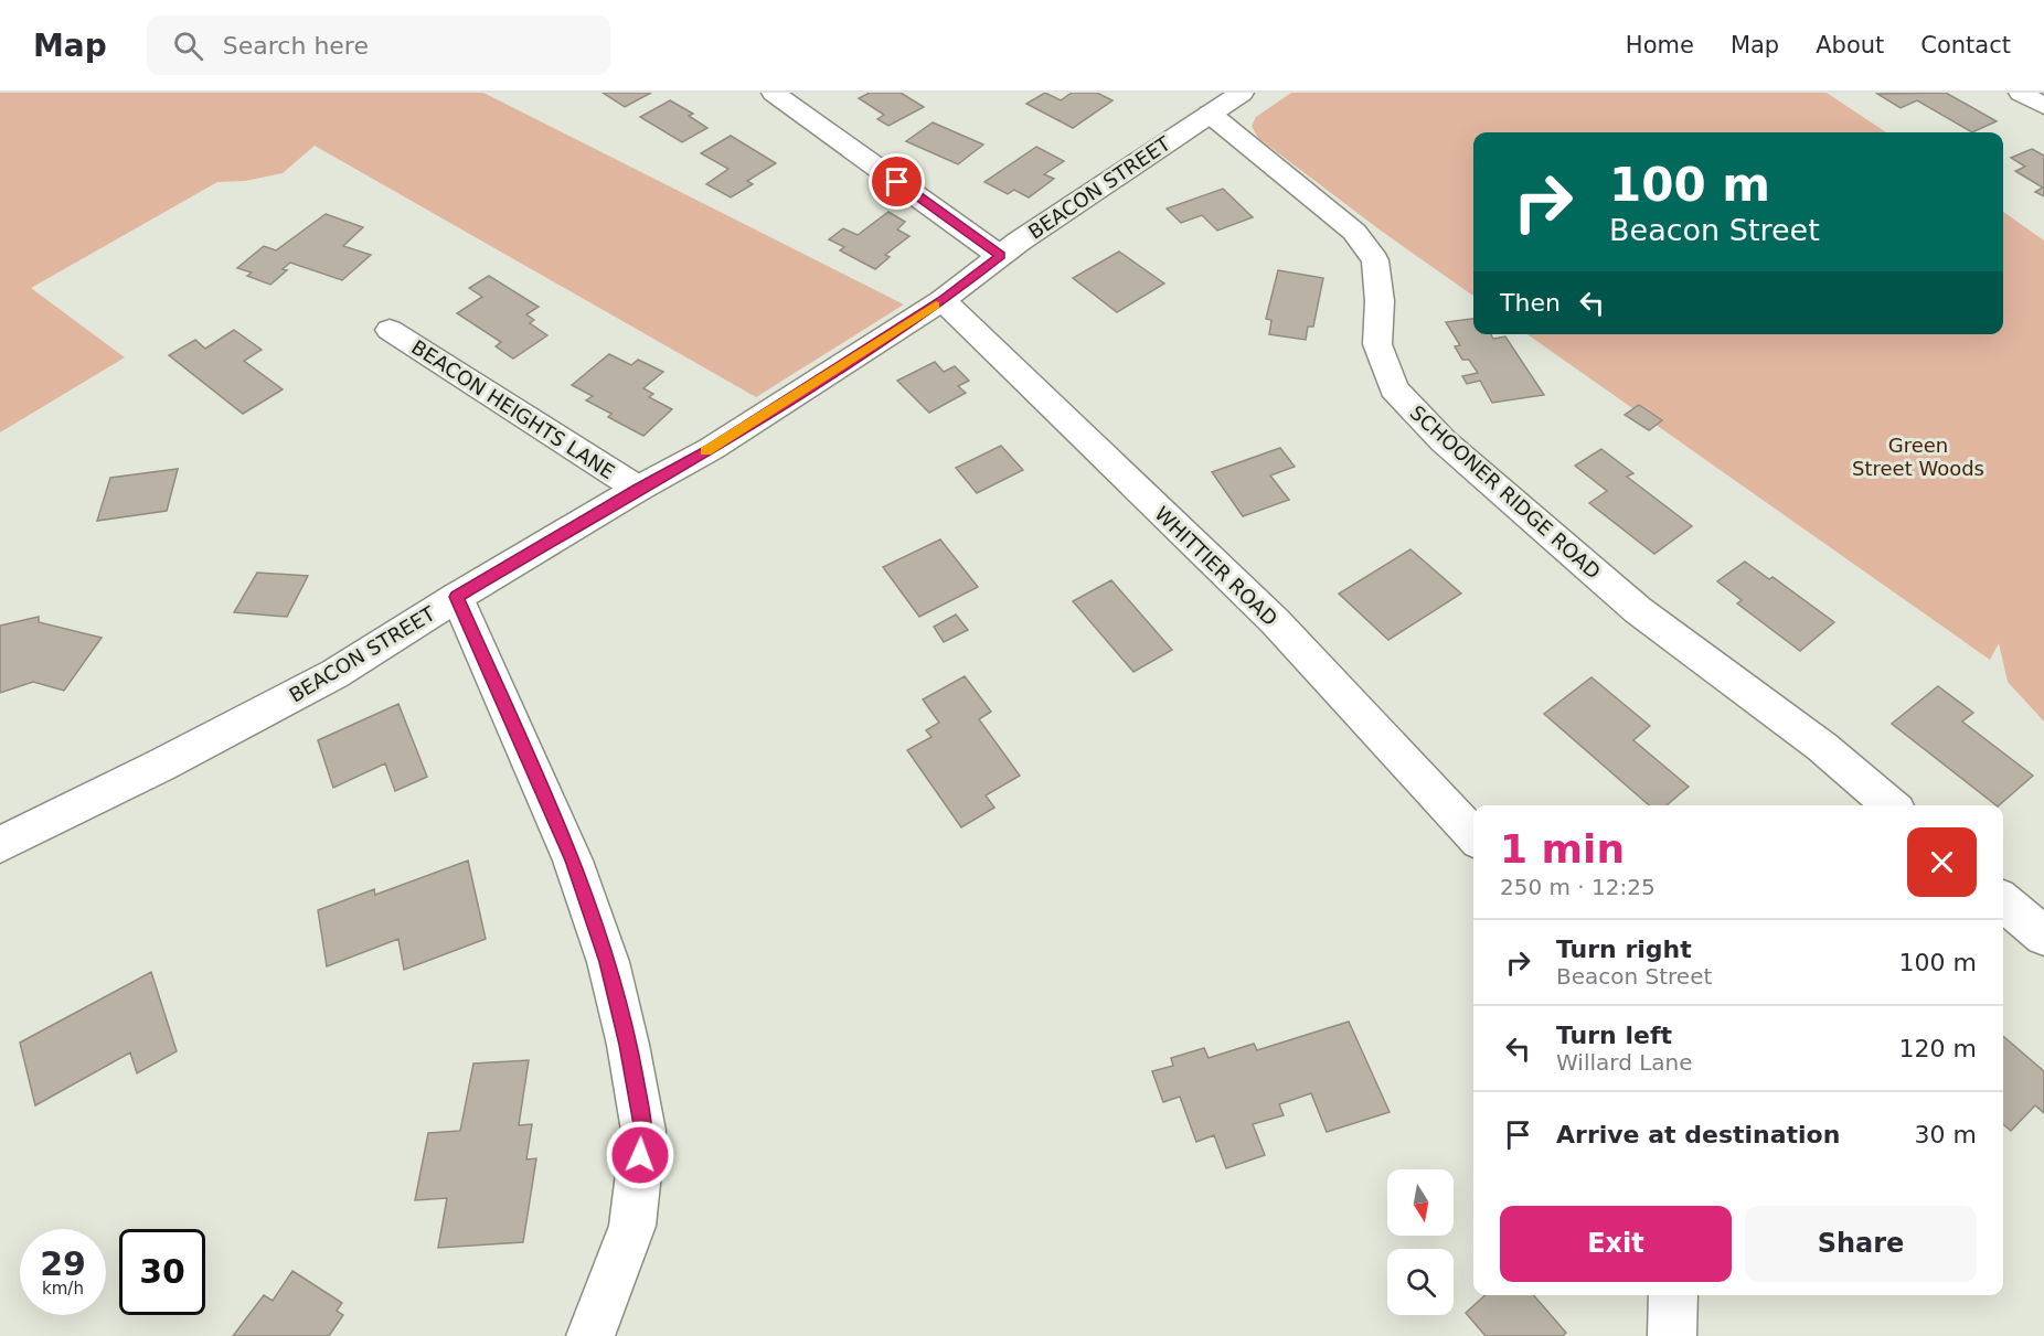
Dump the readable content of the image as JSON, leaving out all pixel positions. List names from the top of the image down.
{
  "streets": {
    "street": [
      "BEACON STREET",
      "BEACON HEIGHTS LANE",
      "SCHOONER RIDGE ROAD",
      "WHITTIER ROAD"
    ]
  },
  "crossings": [
    ["BEACON STREET", "BEACON HEIGHTS LANE"],
    ["BEACON STREET", "SCHOONER RIDGE ROAD"],
    ["BEACON STREET", "WHITTIER ROAD"]
  ],
  "parks": ["Green Street Woods"],
  "north": "bottom",
  "page": {
    "header": "Map",
    "search": "Search here",
    "nav": [
      "Home",
      "Map",
      "About",
      "Contact"
    ],
    "turn": ["100 m", "Beacon Street"],
    "then": "Then",
    "heading": ["1 min", "250 m · 12:25"],
    "list": [
      {
        "name": "Turn right",
        "note": "Beacon Street",
        "value": "100 m"
      },
      {
        "name": "Turn left",
        "note": "Willard Lane",
        "value": "120 m"
      },
      {
        "name": "Arrive at destination",
        "value": "30 m"
      }
    ],
    "buttons": ["Exit", "Share"],
    "speed": "29 km/h",
    "limit": "30"
  }
}
